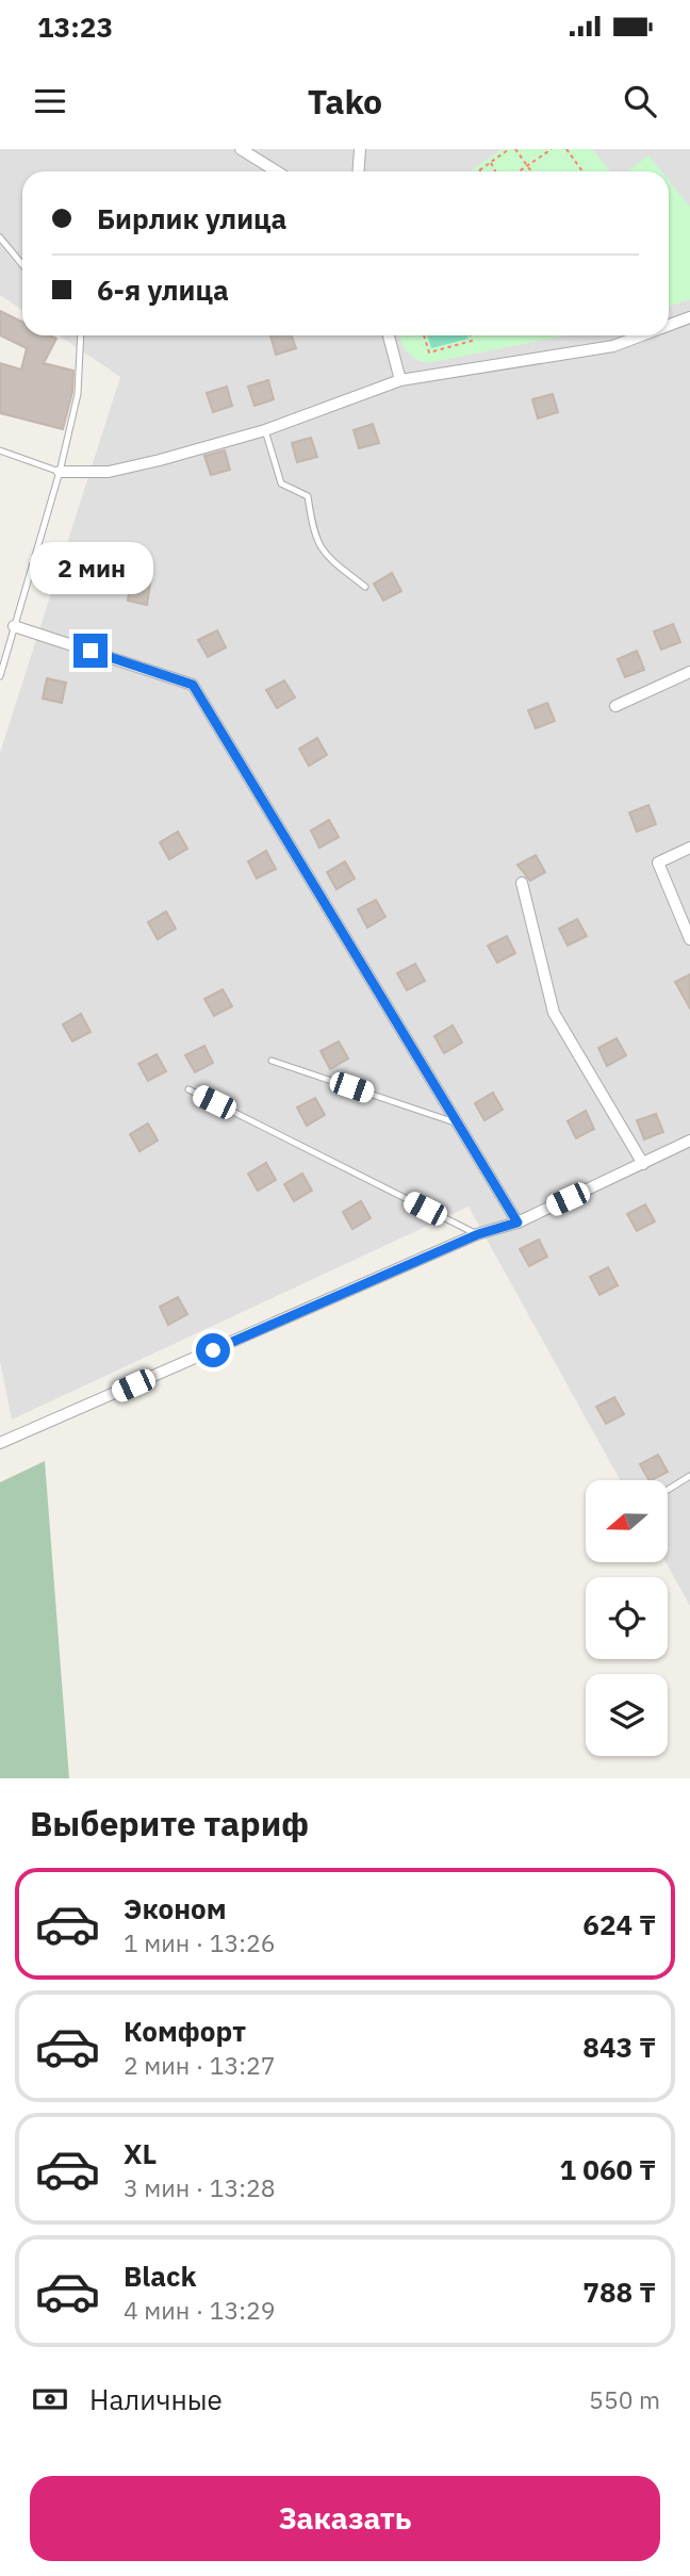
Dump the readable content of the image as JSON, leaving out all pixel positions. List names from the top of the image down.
{
  "north": "left",
  "page": {
    "status": "13:23",
    "header": "Tako",
    "banner": ["Бирлик улица", "6-я улица"],
    "bubble": "2 мин",
    "heading": "Выберите тариф",
    "list": [
      {
        "name": "Эконом",
        "note": "1 мин · 13:26",
        "value": "624 ₸"
      },
      {
        "name": "Комфорт",
        "note": "2 мин · 13:27",
        "value": "843 ₸"
      },
      {
        "name": "XL",
        "note": "3 мин · 13:28",
        "value": "1 060 ₸"
      },
      {
        "name": "Black",
        "note": "4 мин · 13:29",
        "value": "788 ₸"
      }
    ],
    "pay": ["Наличные", "550 m"],
    "buttons": "Заказать"
  }
}
